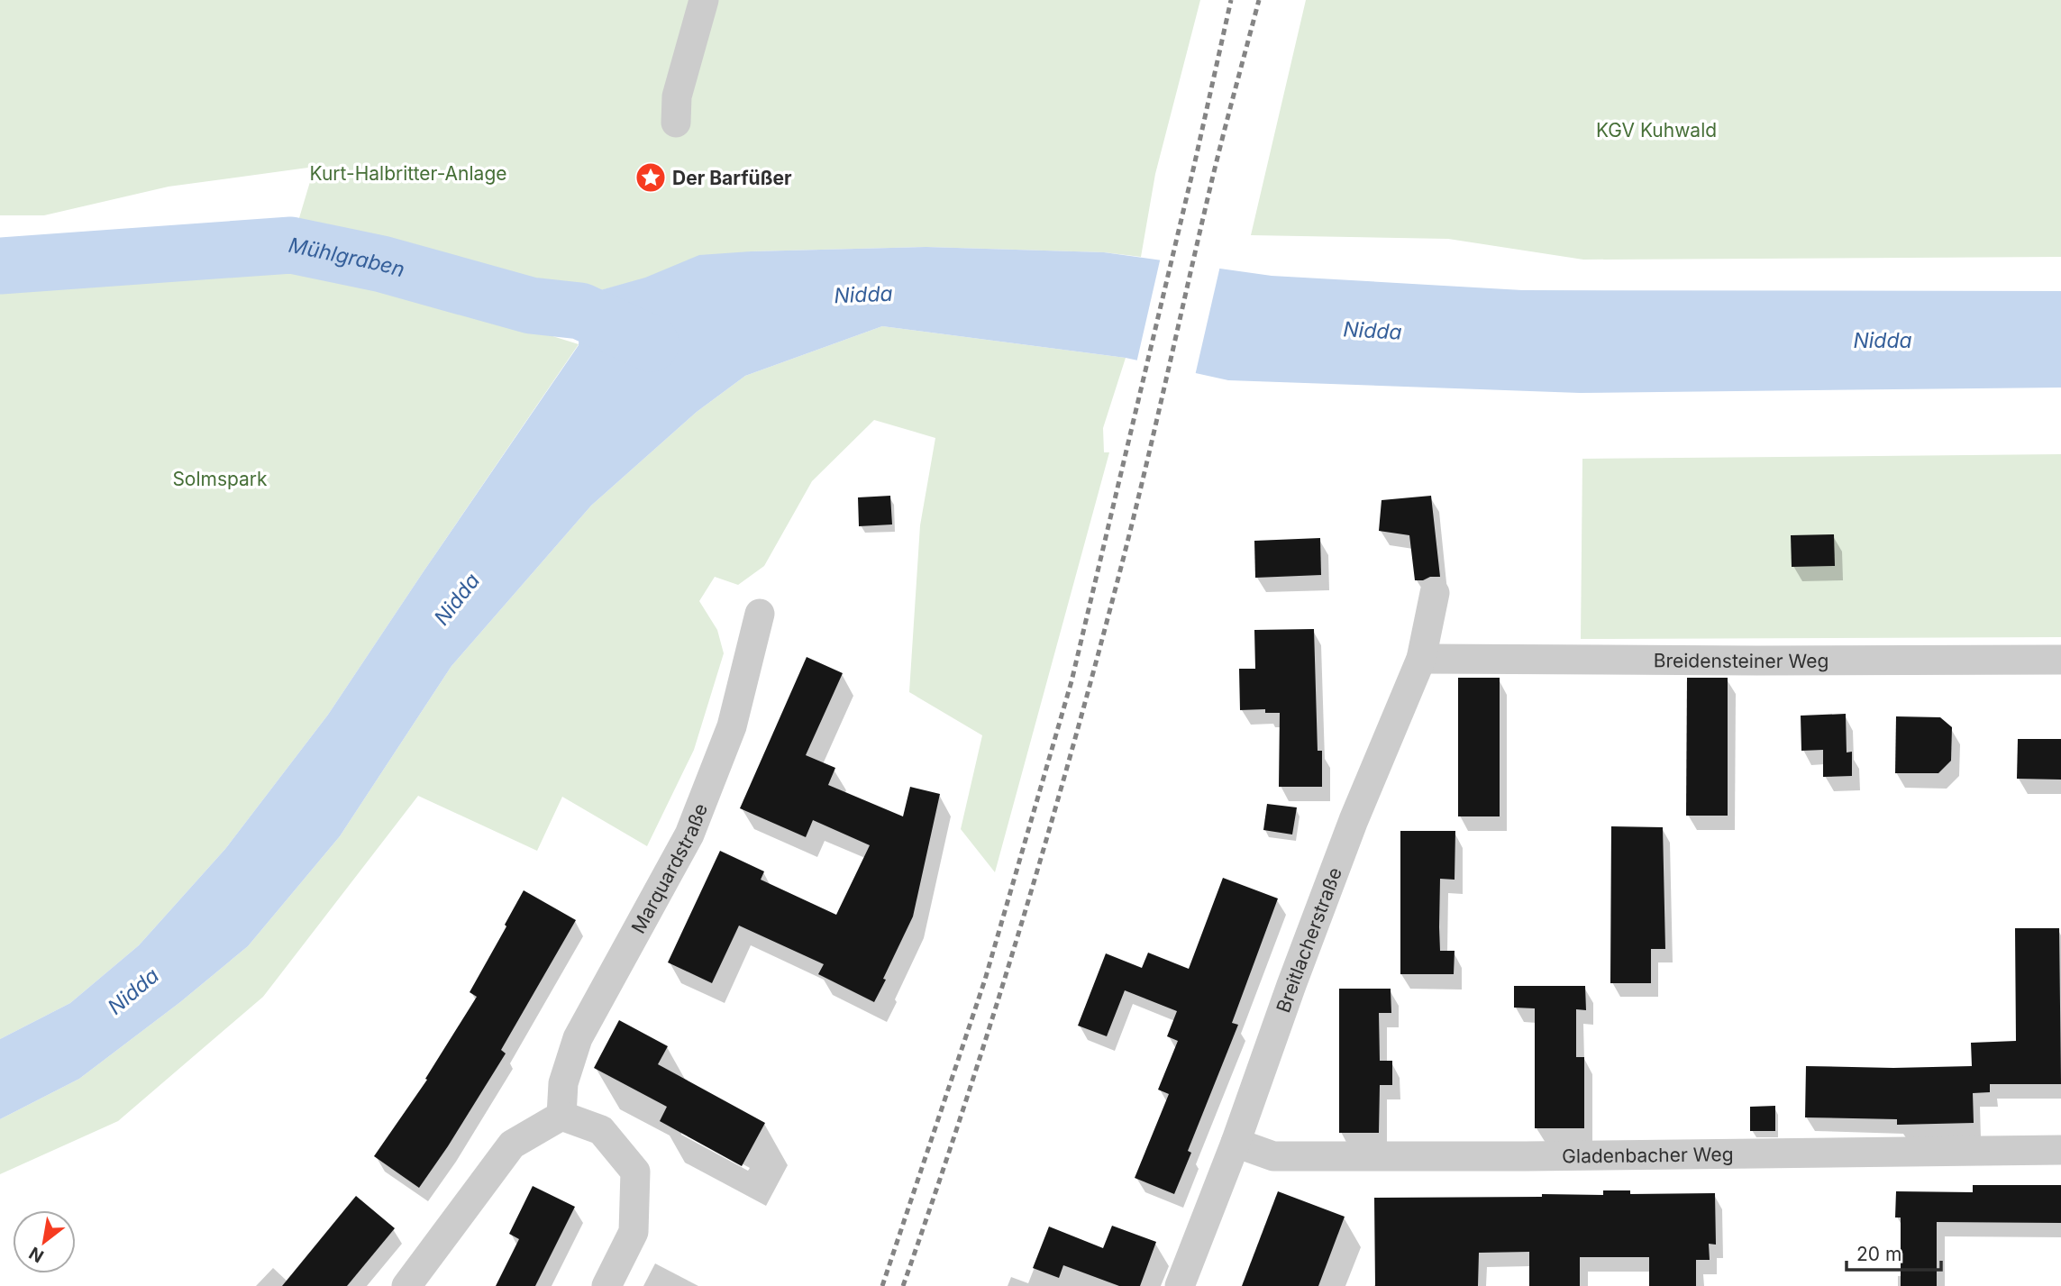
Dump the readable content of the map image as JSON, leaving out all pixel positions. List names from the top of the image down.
{
  "streets": {
    "street": [
      "Breidensteiner Weg",
      "Marquardstraße",
      "Breitlacherstraße",
      "Gladenbacher Weg"
    ]
  },
  "crossings": [
    ["Breidensteiner Weg", "Breitlacherstraße"],
    ["Breitlacherstraße", "Gladenbacher Weg"]
  ],
  "water": ["Mühlgraben", "Nidda"],
  "parks": ["KGV Kuhwald", "Kurt-Halbritter-Anlage", "Solmspark"],
  "places": {
    "place": ["Der Barfüßer"]
  },
  "scale_bar": "20 m",
  "north": "bottom left"
}
